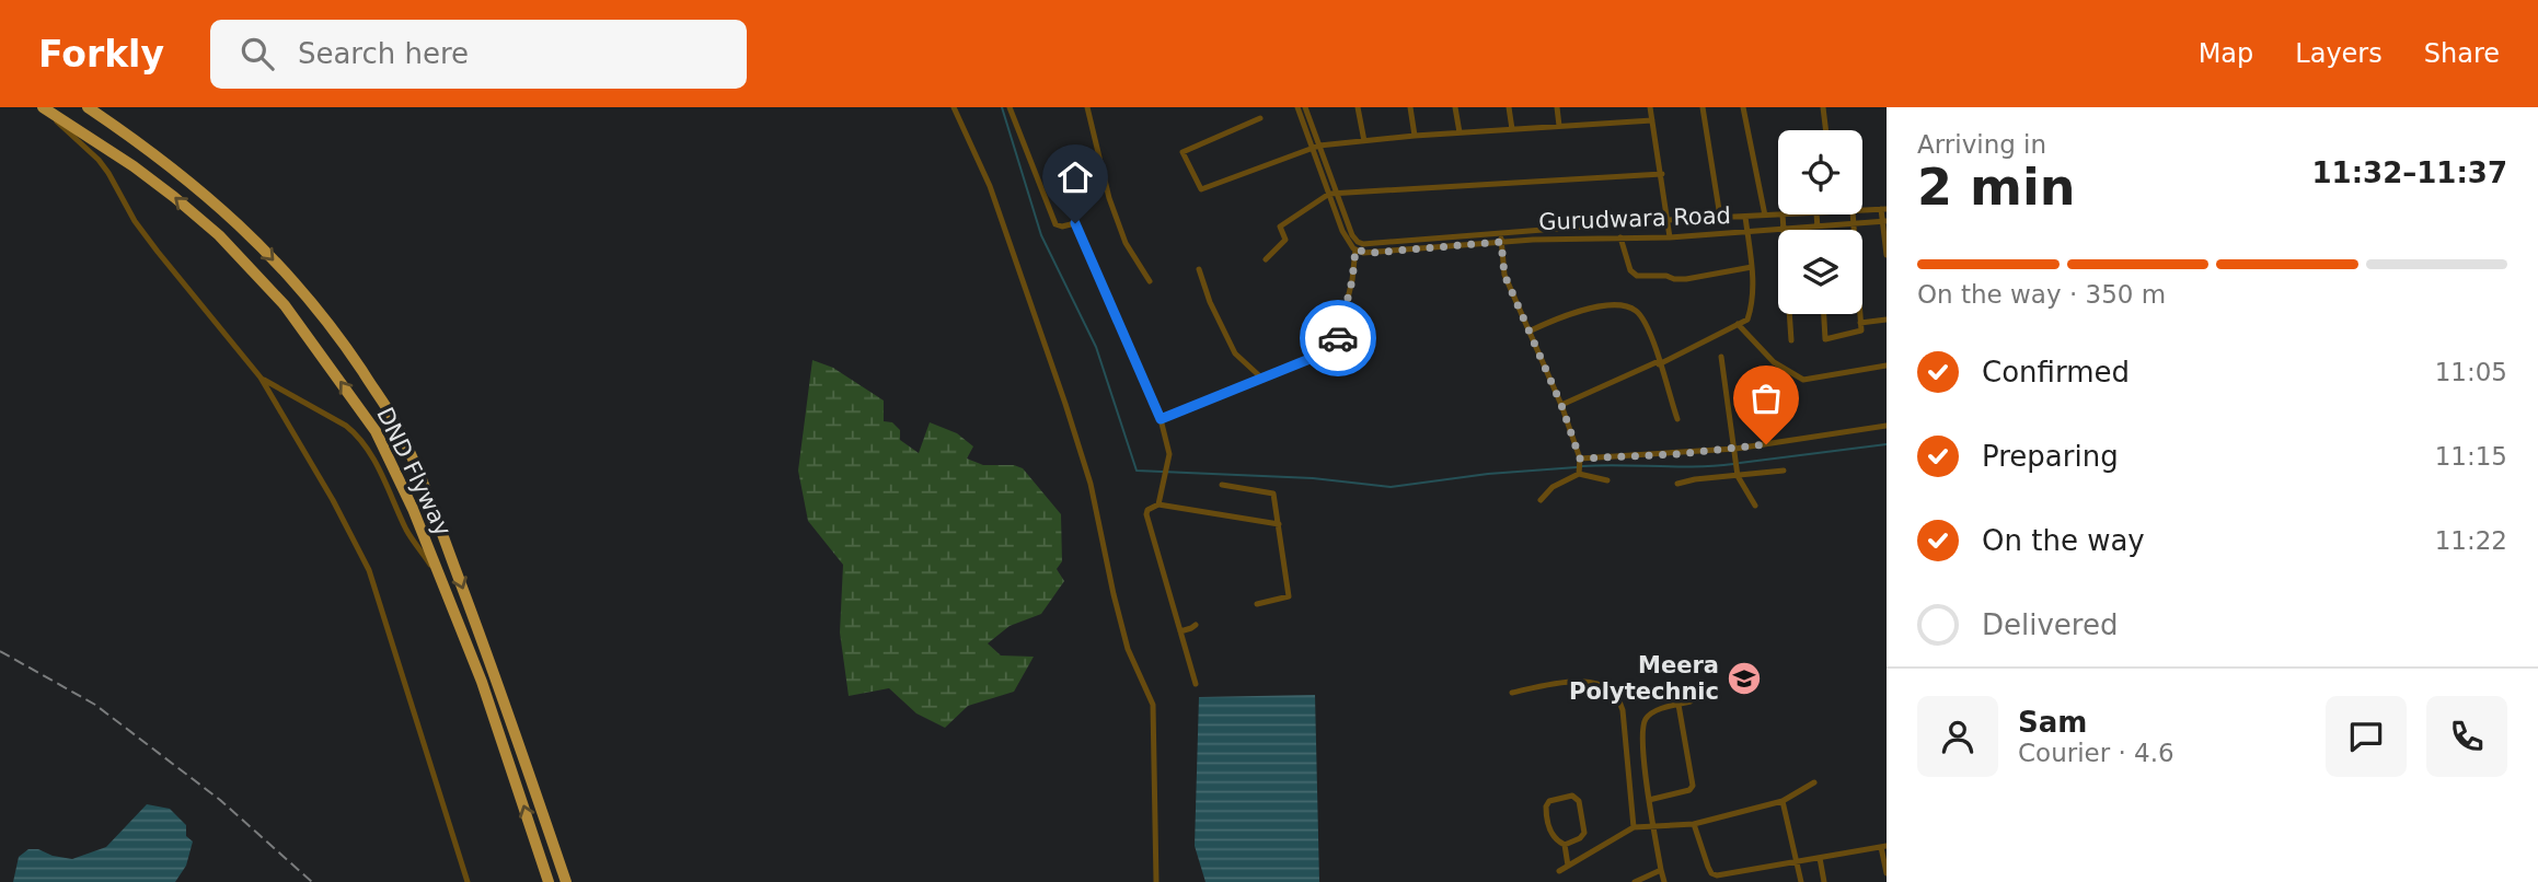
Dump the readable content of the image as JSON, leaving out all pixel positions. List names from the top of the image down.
{
  "streets": {
    "highway": ["DND Flyway"],
    "street": ["Gurudwara Road"]
  },
  "places": {
    "school or university": ["Meera Polytechnic"]
  },
  "page": {
    "header": "Forkly",
    "search": "Search here",
    "nav": ["Map", "Layers", "Share"],
    "heading": ["2 min", "Arriving in", "11:32–11:37"],
    "panel": ["Sam", "Courier · 4.6"],
    "bar": "On the way · 350 m",
    "list": [
      ["Confirmed", "11:05"],
      ["Preparing", "11:15"],
      ["On the way", "11:22"],
      "Delivered"
    ]
  }
}
